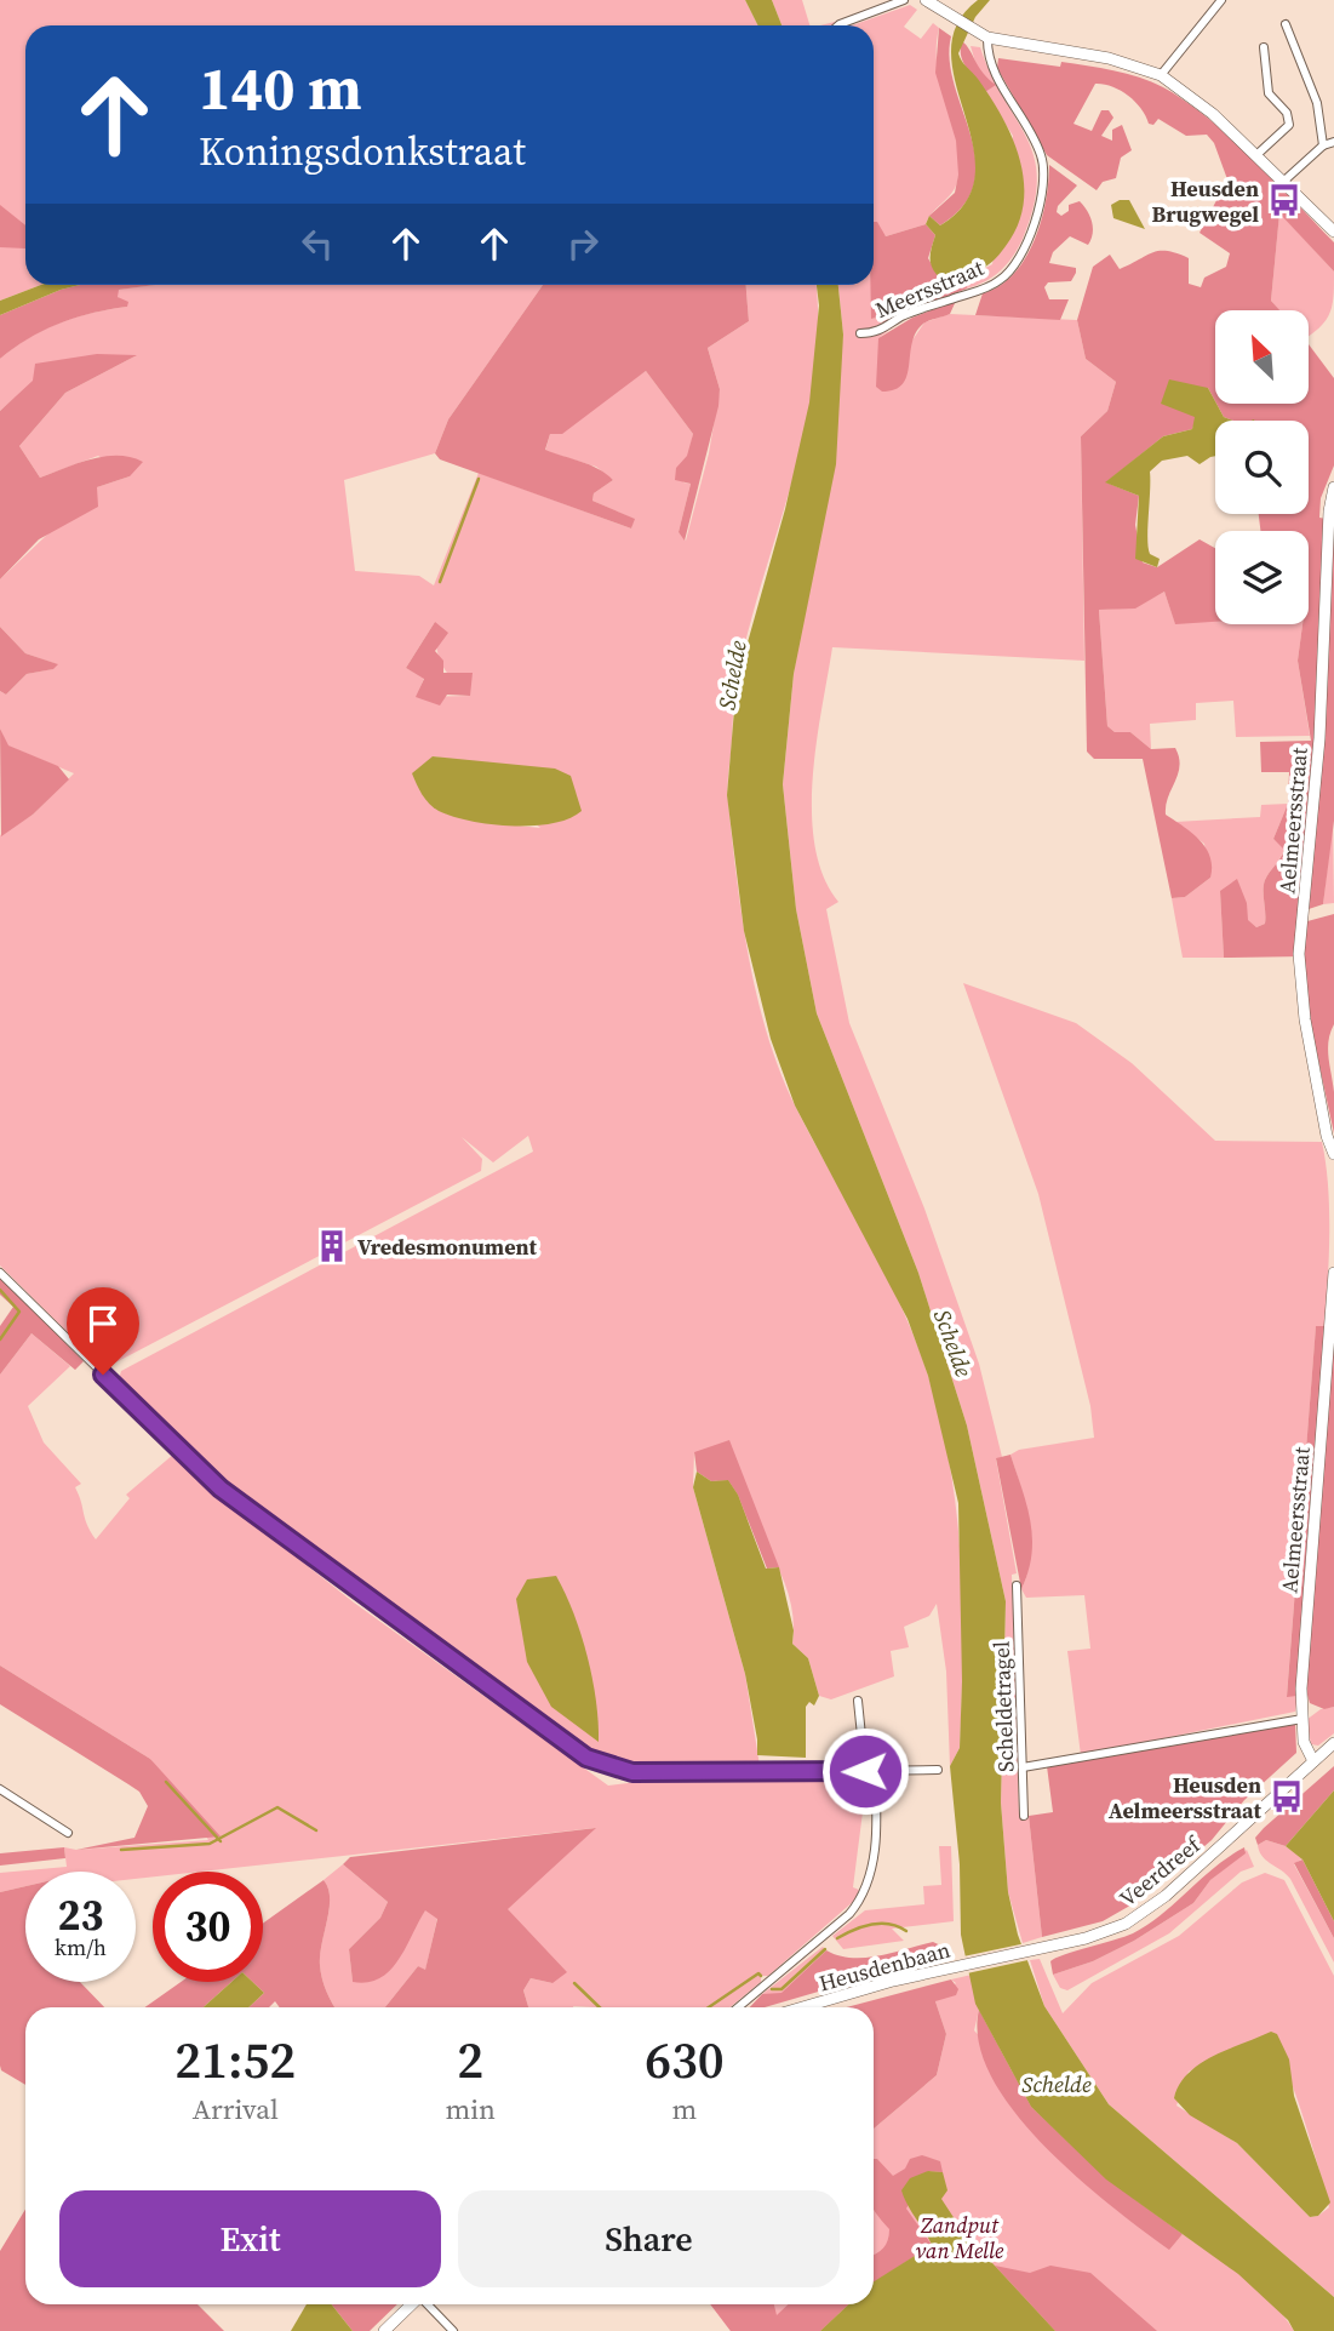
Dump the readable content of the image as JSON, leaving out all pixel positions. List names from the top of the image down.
{
  "streets": {
    "main road": ["Aelmeersstraat", "Veerdreef", "Heusdenbaan"],
    "street": ["Meersstraat", "Scheldetragel"]
  },
  "crossings": [
    ["Veerdreef", "Heusdenbaan"]
  ],
  "water": ["Schelde"],
  "parks": ["Zandput van Melle"],
  "places": {
    "bus stop": ["Heusden Brugwegel", "Heusden Aelmeersstraat"],
    "building": ["Vredesmonument"]
  },
  "north": "top left",
  "page": {
    "turn": ["140 m", "Koningsdonkstraat"],
    "speed": "23 km/h",
    "limit": "30",
    "eta": [
      "21:52",
      "Arrival",
      "2",
      "min",
      "630",
      "m"
    ],
    "buttons": ["Exit", "Share"]
  }
}
